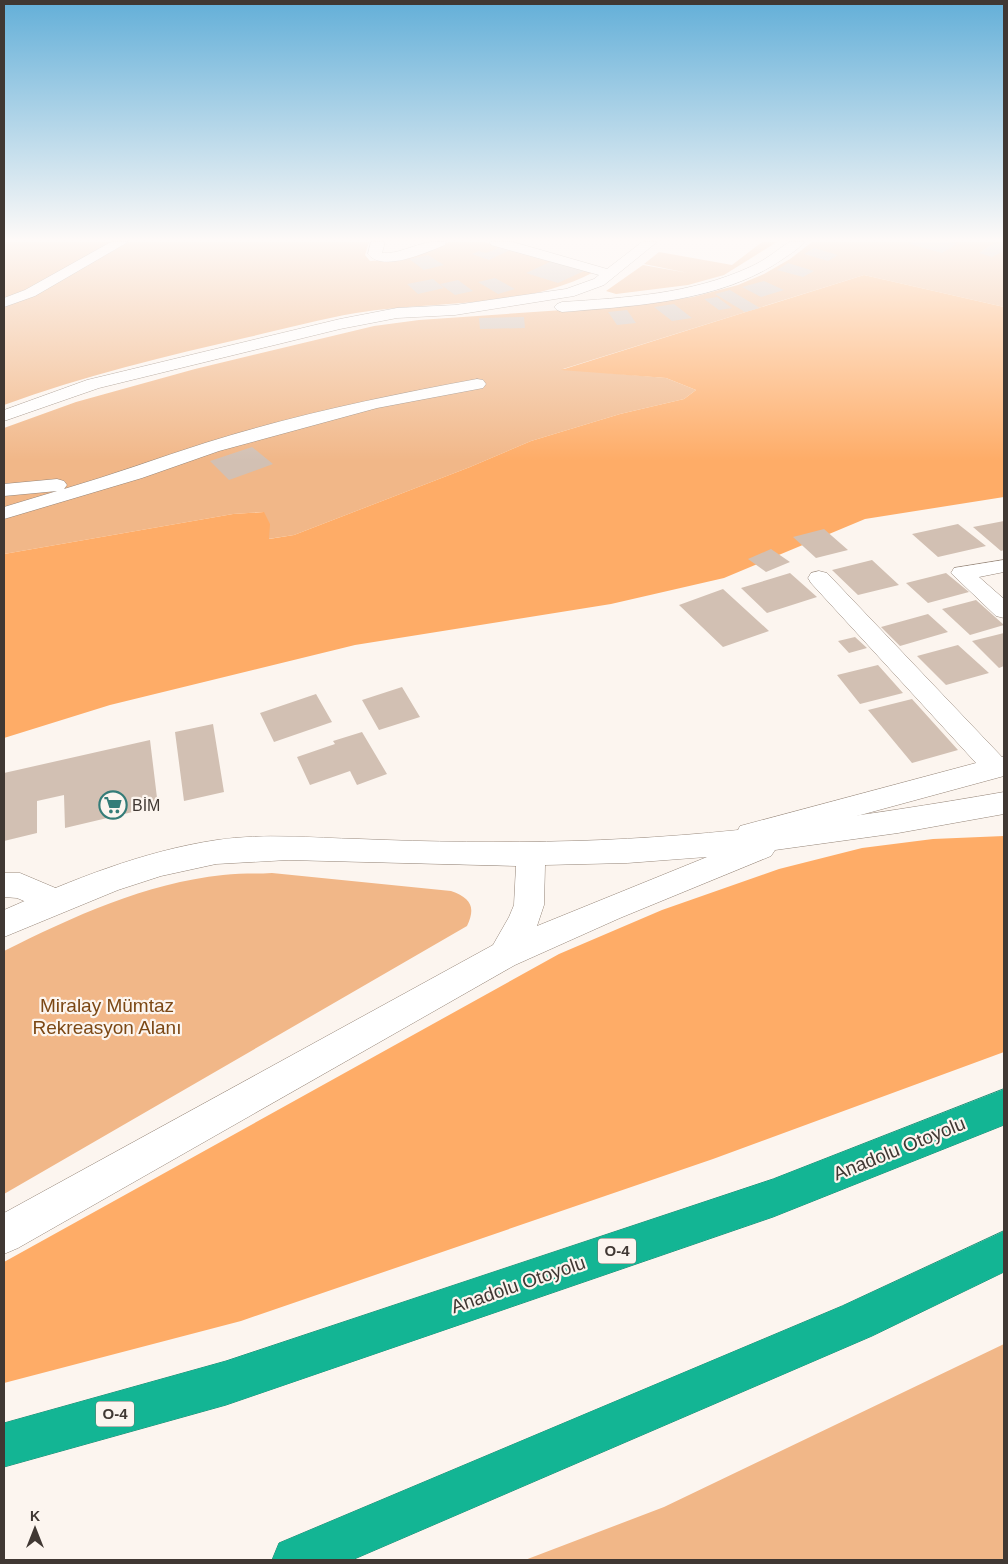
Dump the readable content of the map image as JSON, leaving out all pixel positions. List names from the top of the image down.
{
  "streets": {
    "highway": ["Anadolu Otoyolu", "O-4"]
  },
  "parks": ["Miralay Mümtaz Rekreasyon Alanı"],
  "places": {
    "supermarket": ["BİM"]
  },
  "north": "top"
}
